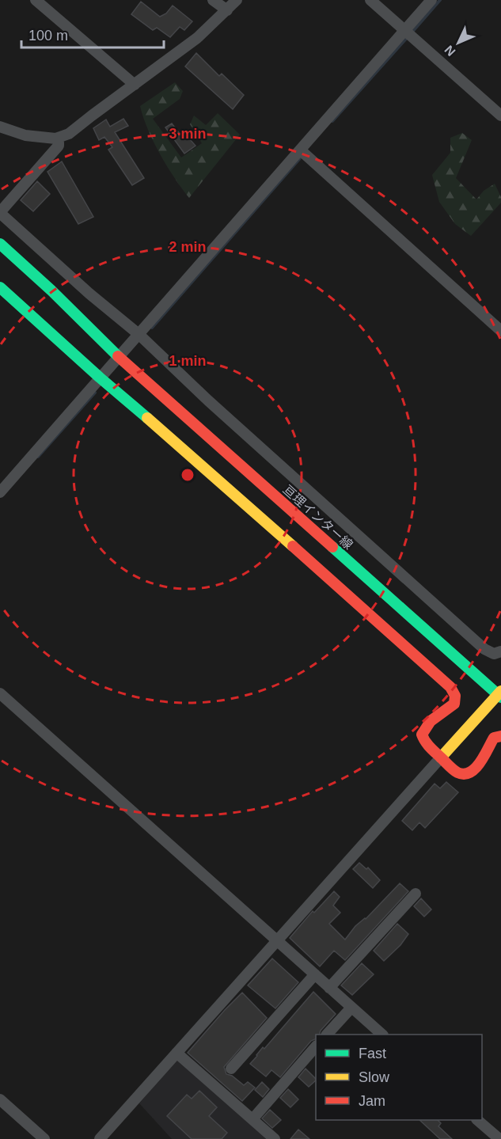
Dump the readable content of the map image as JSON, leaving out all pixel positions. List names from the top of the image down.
{
  "streets": {
    "main road": ["亘理インター線"]
  },
  "legend": ["Fast", "Slow", "Jam"],
  "scale_bar": "100 m",
  "north": "bottom left",
  "rings": ["3 min", "2 min", "1 min"]
}
